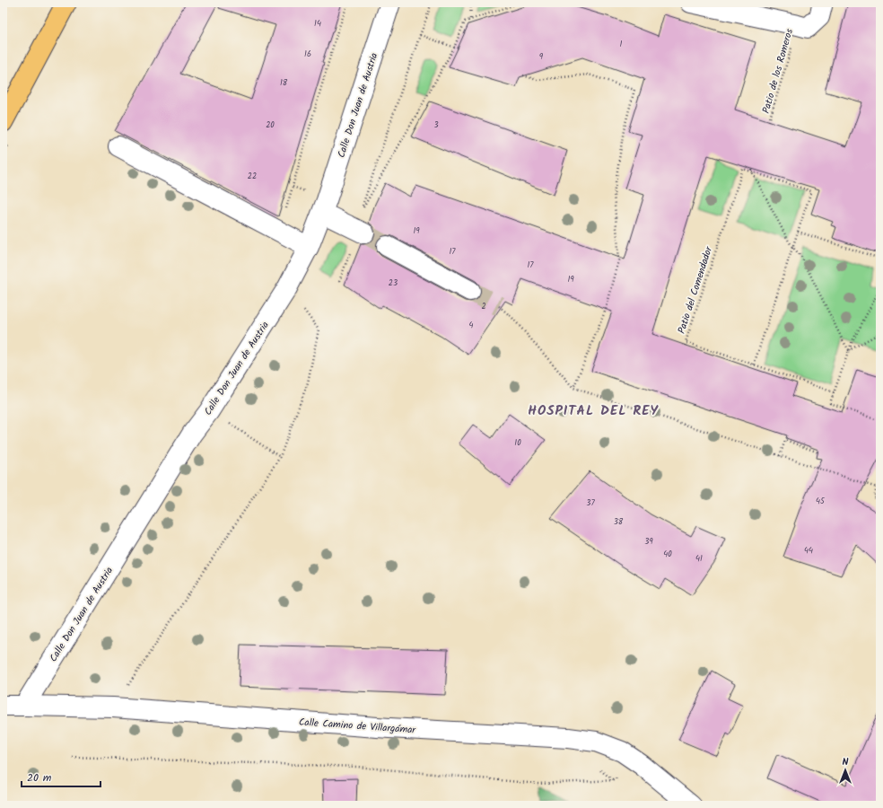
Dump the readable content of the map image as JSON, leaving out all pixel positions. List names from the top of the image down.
{
  "streets": {
    "street": ["Calle Don Juan de Austria", "Calle Camino de Villargámar"],
    "path": ["Patio de los Romeros", "Patio del Comendador"]
  },
  "crossings": [
    ["Calle Don Juan de Austria", "Calle Camino de Villargámar"]
  ],
  "districts": ["HOSPITAL DEL REY"],
  "house_numbers": [
    "14",
    "1",
    "16",
    "9",
    "18",
    "20",
    "3",
    "22",
    "19",
    "17",
    "17",
    "19",
    "23",
    "2",
    "4",
    "10",
    "45",
    "37",
    "38",
    "39",
    "44",
    "40",
    "41"
  ],
  "scale_bar": "20 m",
  "north": "top"
}
